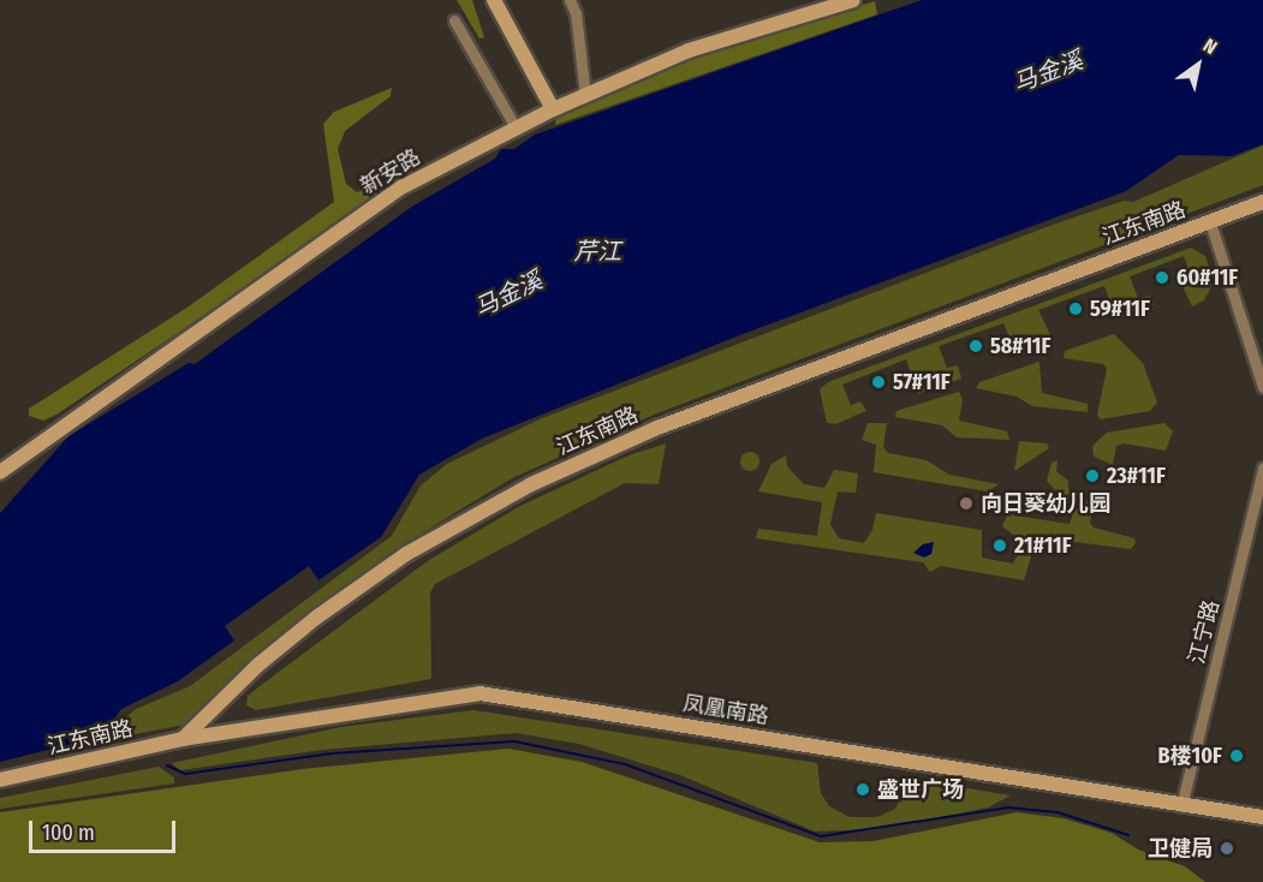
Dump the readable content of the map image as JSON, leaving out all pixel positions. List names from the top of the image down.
{
  "streets": {
    "main road": ["新安路", "江东南路", "凤凰南路"],
    "street": ["江宁路"]
  },
  "crossings": [
    ["江东南路", "凤凰南路"],
    ["江宁路", "凤凰南路"]
  ],
  "water": ["马金溪", "芹江"],
  "places": [
    "60#11F",
    "59#11F",
    "58#11F",
    "57#11F",
    "23#11F",
    "向日葵幼儿园",
    "21#11F",
    "B楼10F",
    "盛世广场",
    "卫健局"
  ],
  "scale_bar": "100 m",
  "north": "top right"
}
